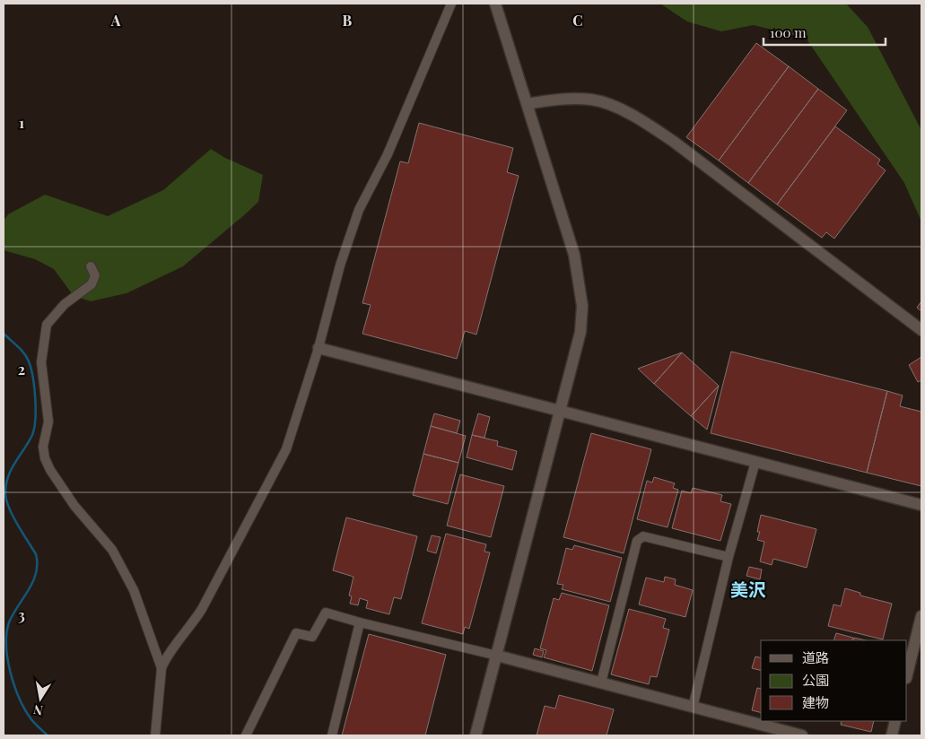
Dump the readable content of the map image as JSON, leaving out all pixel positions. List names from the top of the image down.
{
  "districts": ["美沢"],
  "legend": ["道路", "公園", "建物"],
  "scale_bar": "100 m",
  "north": "bottom",
  "grid": {
    "columns": ["A", "B", "C"],
    "rows": ["1", "2", "3"]
  }
}
